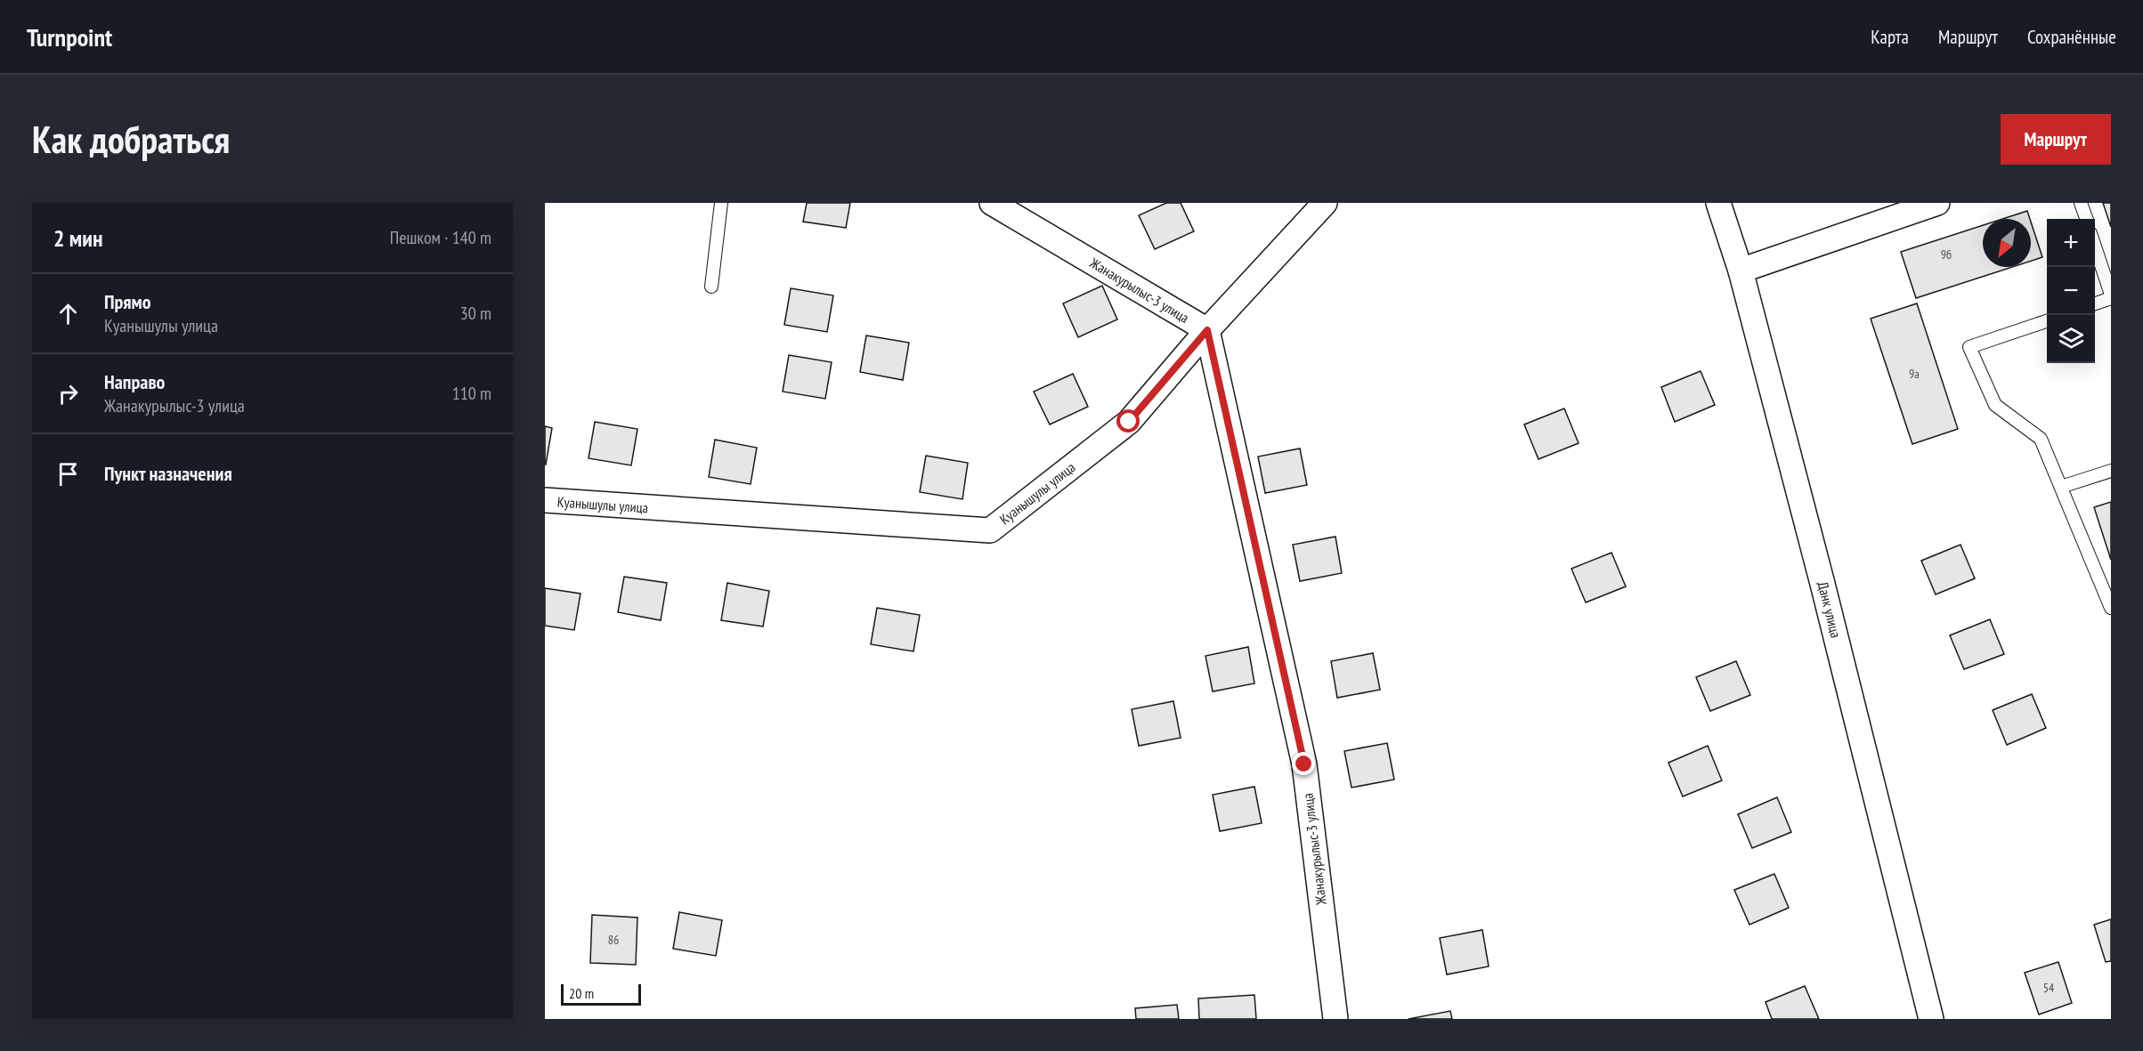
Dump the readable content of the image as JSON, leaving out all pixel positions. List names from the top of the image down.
{
  "streets": {
    "street": ["Жанакурылыс-3 улица", "Куанышулы улица", "Данк улица"]
  },
  "crossings": [
    ["Жанакурылыс-3 улица", "Куанышулы улица"]
  ],
  "house_numbers": [
    "9б",
    "9а",
    "86",
    "54"
  ],
  "scale_bar": "20 m",
  "north": "bottom left",
  "page": {
    "header": "Turnpoint",
    "nav": ["Карта", "Маршрут", "Сохранённые"],
    "buttons": "Маршрут",
    "title": "Как добраться",
    "heading": ["2 мин", "Пешком · 140 m"],
    "map_buttons": ["+", "−"],
    "list": [
      ["Прямо", "Куанышулы улица", "30 m"],
      ["Направо", "Жанакурылыс-3 улица", "110 m"],
      "Пункт назначения"
    ],
    "scale": "20 m"
  }
}
